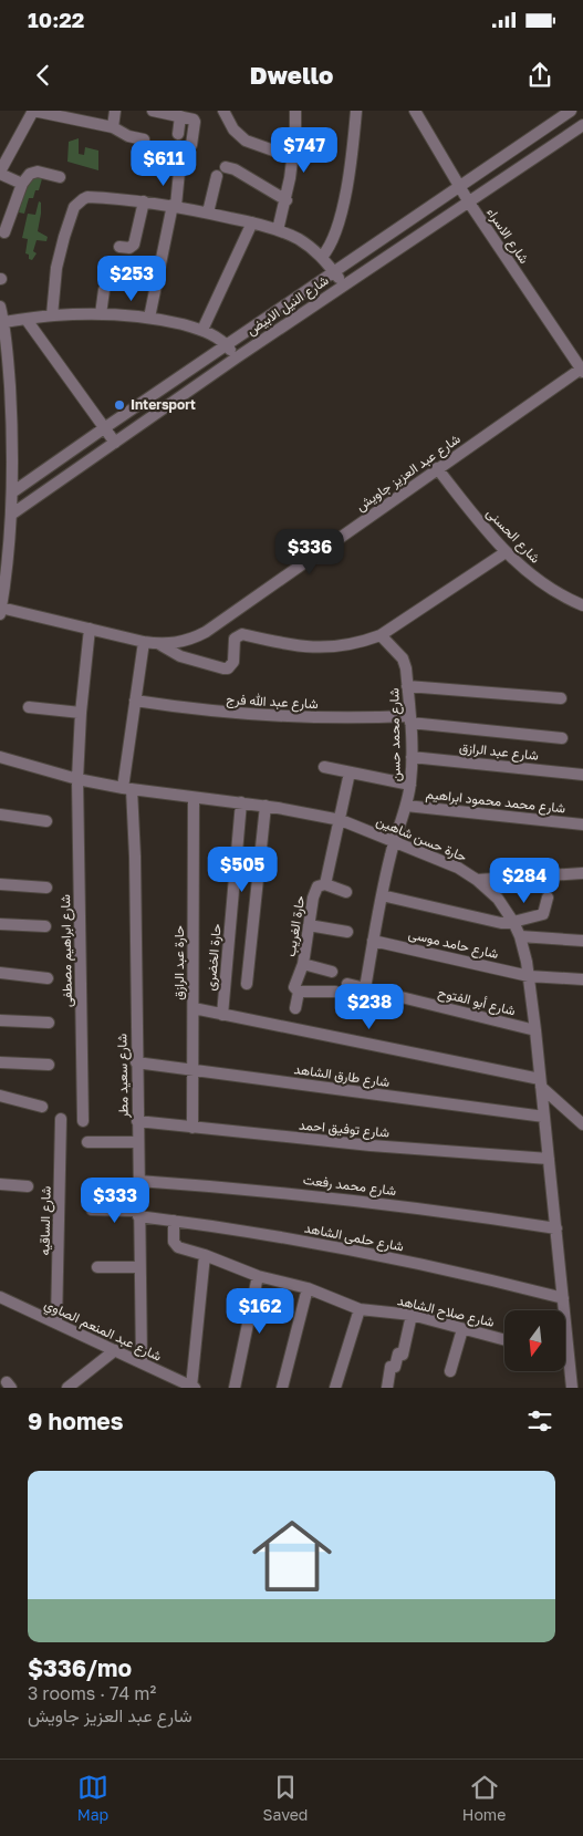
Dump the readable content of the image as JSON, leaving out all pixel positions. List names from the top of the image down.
{
  "streets": {
    "street": [
      "شارع الاسراء",
      "شارع النيل الابيض",
      "شارع عبد العزيز جاويش",
      "شارع الحسنى",
      "شارع عبد الله فرج",
      "شارع محمد حسن",
      "شارع عبد الرازق",
      "شارع محمد محمود ابراهيم",
      "حارة حسن شاهين",
      "حارة الغريب",
      "شارع حامد موسى",
      "شارع ابراهيم مصطفى",
      "حارة الخضرى",
      "حارة عبد الرازق",
      "شارع أبو الفتوح",
      "شارع سعيد مطر",
      "شارع طارق الشاهد",
      "شارع توفيق احمد",
      "شارع محمد رفعت",
      "شارع الساقيه",
      "شارع حلمى الشاهد",
      "شارع صلاح الشاهد",
      "شارع عبد المنعم الصاوي"
    ]
  },
  "crossings": [
    ["شارع الاسراء", "شارع النيل الابيض"],
    ["شارع الاسراء", "شارع عبد العزيز جاويش"],
    ["شارع عبد العزيز جاويش", "شارع الحسنى"],
    ["شارع عبد العزيز جاويش", "شارع ابراهيم مصطفى"],
    ["شارع عبد العزيز جاويش", "شارع سعيد مطر"],
    ["شارع عبد الله فرج", "شارع محمد حسن"],
    ["شارع عبد الله فرج", "شارع سعيد مطر"],
    ["شارع محمد حسن", "شارع عبد الرازق"],
    ["شارع محمد حسن", "شارع محمد محمود ابراهيم"],
    ["شارع محمد حسن", "حارة حسن شاهين"],
    ["شارع محمد حسن", "شارع حامد موسى"],
    ["شارع محمد حسن", "شارع أبو الفتوح"],
    ["حارة حسن شاهين", "حارة الغريب"],
    ["حارة حسن شاهين", "شارع حامد موسى"],
    ["حارة حسن شاهين", "شارع ابراهيم مصطفى"],
    ["حارة حسن شاهين", "حارة الخضرى"],
    ["حارة حسن شاهين", "حارة عبد الرازق"],
    ["حارة حسن شاهين", "شارع أبو الفتوح"],
    ["حارة حسن شاهين", "شارع سعيد مطر"],
    ["حارة حسن شاهين", "شارع طارق الشاهد"],
    ["حارة حسن شاهين", "شارع توفيق احمد"],
    ["حارة حسن شاهين", "شارع محمد رفعت"],
    ["حارة حسن شاهين", "شارع حلمى الشاهد"],
    ["حارة عبد الرازق", "شارع طارق الشاهد"],
    ["حارة عبد الرازق", "شارع توفيق احمد"],
    ["شارع سعيد مطر", "شارع طارق الشاهد"],
    ["شارع سعيد مطر", "شارع توفيق احمد"],
    ["شارع سعيد مطر", "شارع محمد رفعت"],
    ["شارع سعيد مطر", "شارع حلمى الشاهد"],
    ["شارع سعيد مطر", "شارع عبد المنعم الصاوي"],
    ["شارع الساقيه", "شارع عبد المنعم الصاوي"],
    ["شارع حلمى الشاهد", "شارع صلاح الشاهد"]
  ],
  "places": ["Intersport"],
  "north": "bottom",
  "page": {
    "status": "10:22",
    "header": "Dwello",
    "price": [
      "$747",
      "$611",
      "$253",
      "$336",
      "$505",
      "$284",
      "$238",
      "$333",
      "$162"
    ],
    "heading": "9 homes",
    "list": [
      {
        "name": "$336/mo",
        "note": "3 rooms · 74 m² · شارع عبد العزيز جاويش"
      }
    ],
    "tabs": ["Map", "Saved", "Home"]
  }
}
